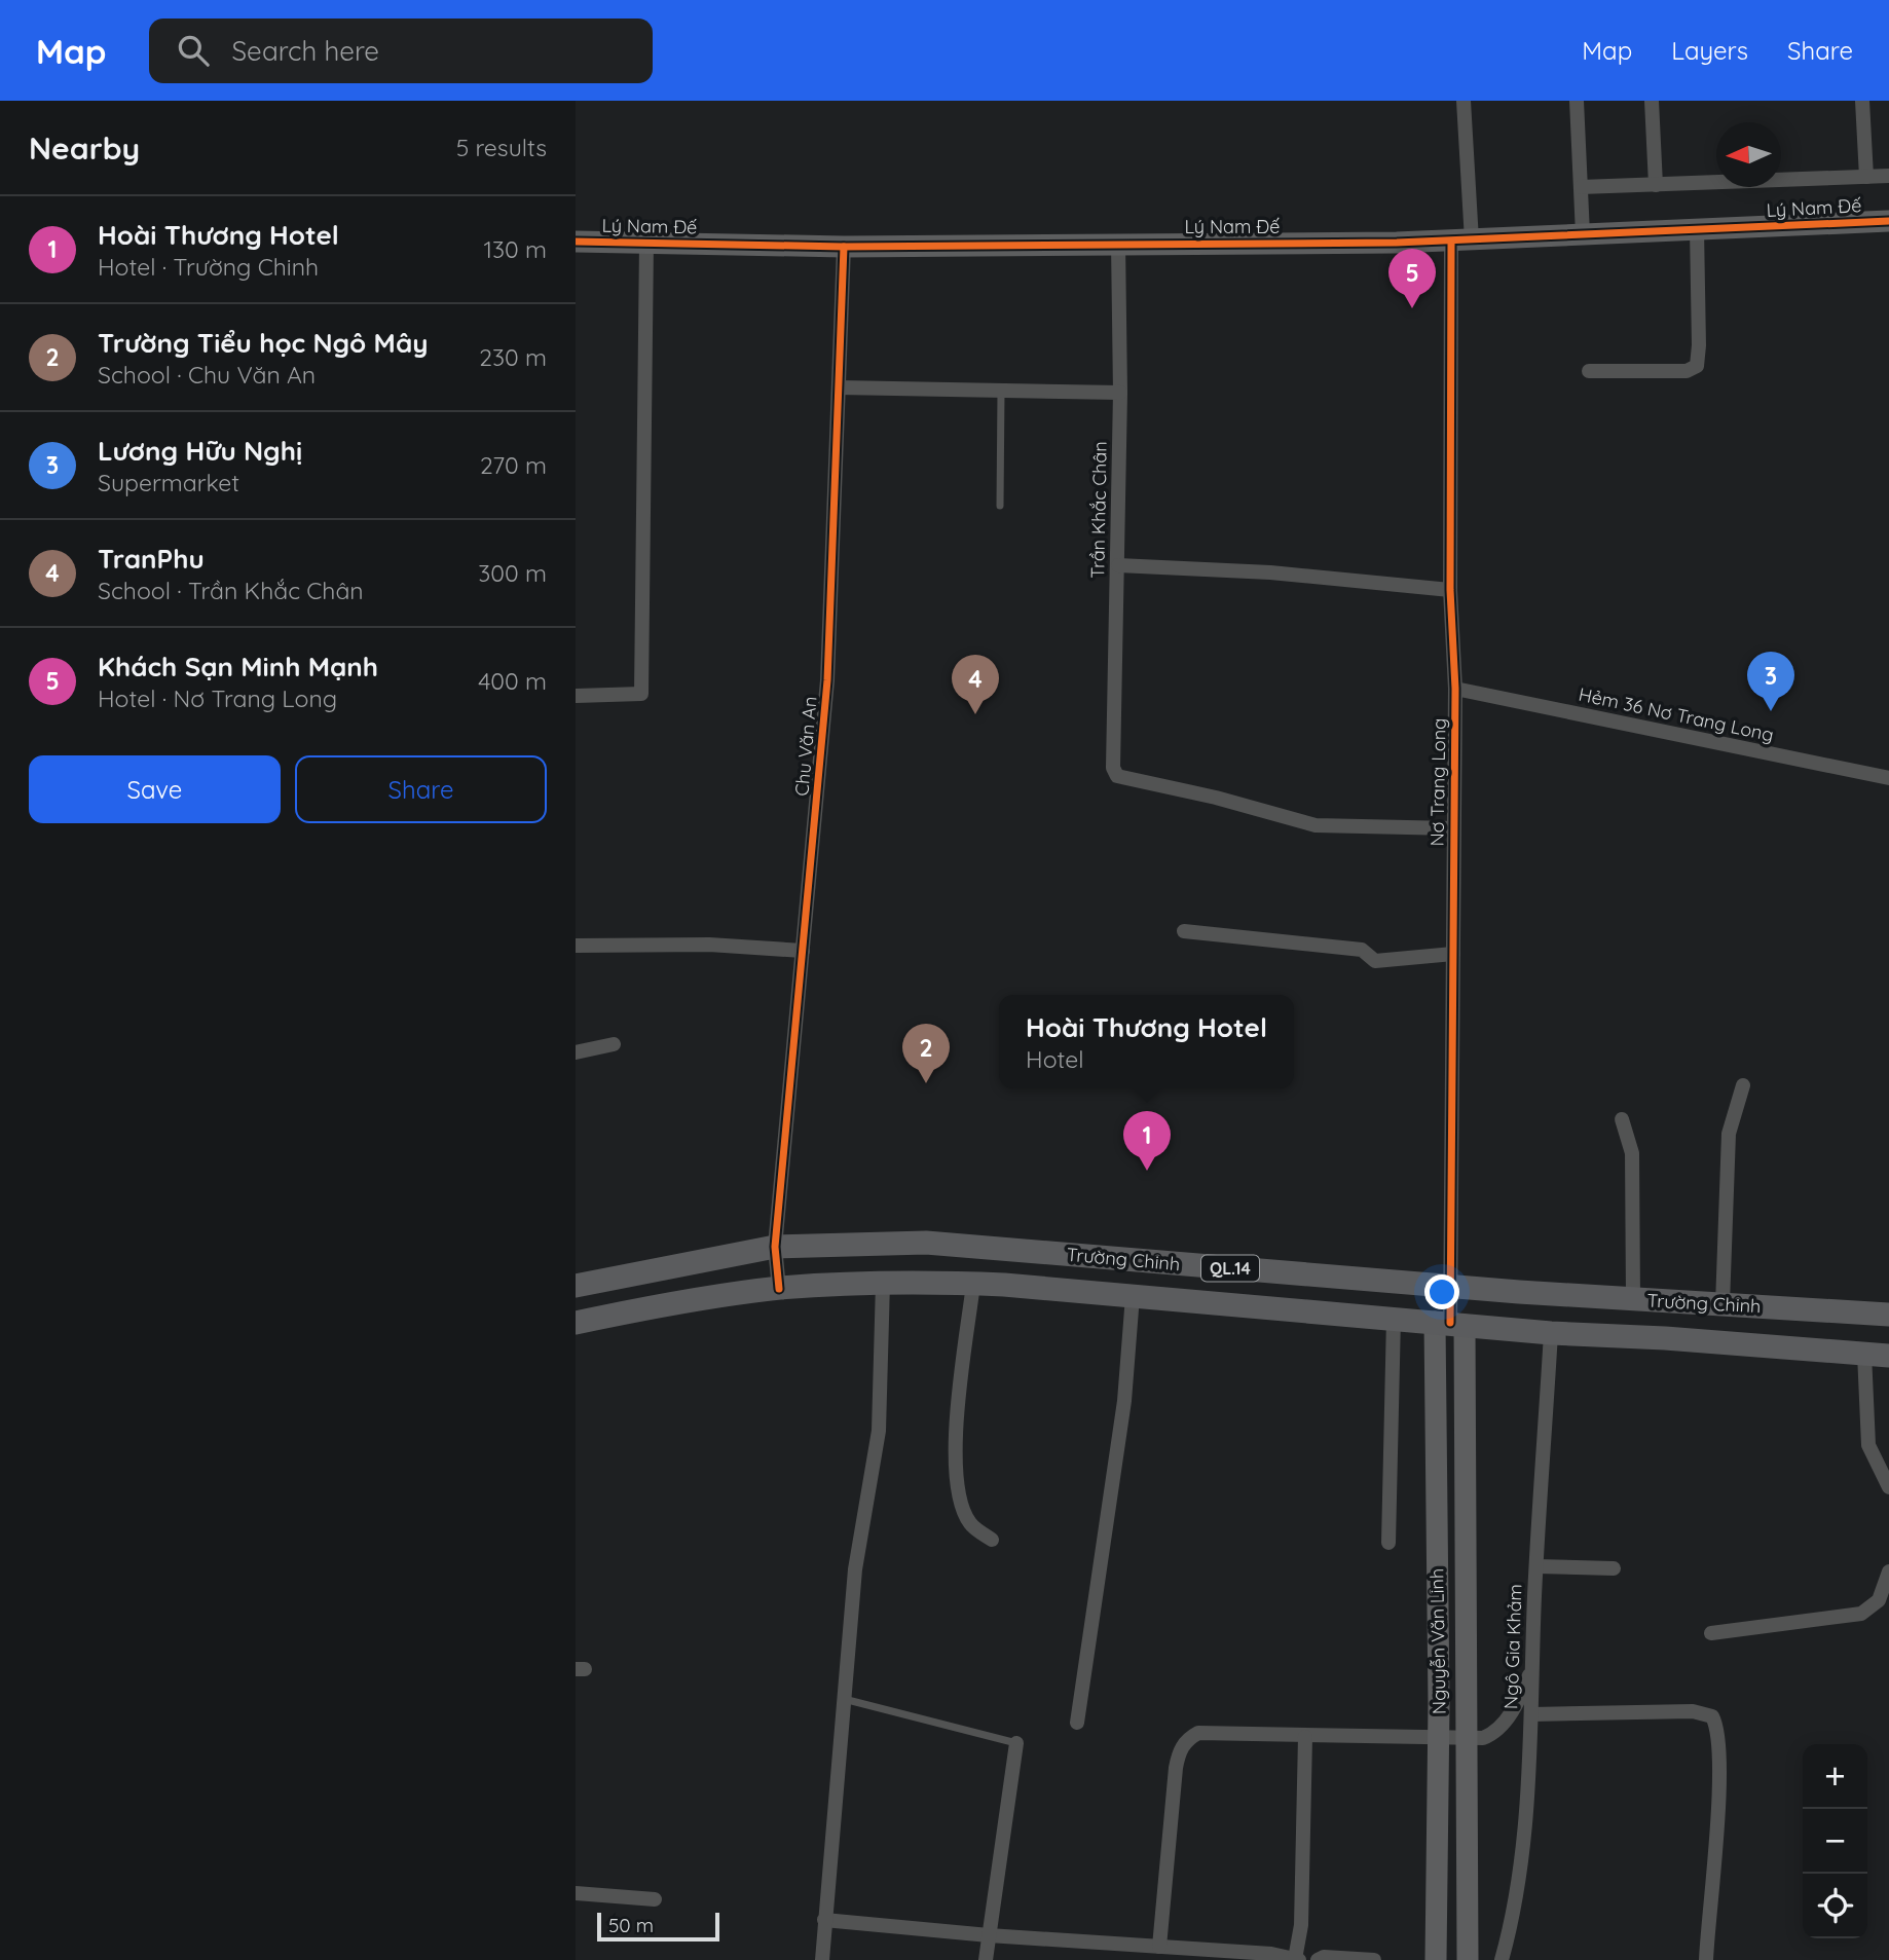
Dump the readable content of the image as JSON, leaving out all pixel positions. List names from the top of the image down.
{
  "streets": {
    "main road": ["Trường Chinh", "QL.14"],
    "street": [
      "Lý Nam Đế",
      "Trần Khắc Chân",
      "Hẻm 36 Nơ Trang Long",
      "Chu Văn An",
      "Nơ Trang Long",
      "Nguyễn Văn Linh",
      "Ngô Gia Khảm"
    ]
  },
  "crossings": [
    ["Lý Nam Đế", "Trần Khắc Chân"],
    ["Lý Nam Đế", "Chu Văn An"],
    ["Lý Nam Đế", "Nơ Trang Long"],
    ["Trần Khắc Chân", "Nơ Trang Long"],
    ["Hẻm 36 Nơ Trang Long", "Nơ Trang Long"],
    ["Chu Văn An", "Trường Chinh"],
    ["Nơ Trang Long", "Trường Chinh"],
    ["Nơ Trang Long", "Nguyễn Văn Linh"],
    ["Trường Chinh", "Nguyễn Văn Linh"],
    ["Trường Chinh", "Ngô Gia Khảm"]
  ],
  "scale_bar": "50 m",
  "north": "left",
  "page": {
    "header": "Map",
    "search": "Search here",
    "nav": ["Map", "Layers", "Share"],
    "heading": ["Nearby", "5 results"],
    "list": [
      {
        "mark": "1",
        "name": "Hoài Thương Hotel",
        "note": "Hotel · Trường Chinh",
        "value": "130 m"
      },
      {
        "mark": "2",
        "name": "Trường Tiểu học Ngô Mây",
        "note": "School · Chu Văn An",
        "value": "230 m"
      },
      {
        "mark": "3",
        "name": "Lương Hữu Nghị",
        "note": "Supermarket",
        "value": "270 m"
      },
      {
        "mark": "4",
        "name": "TranPhu",
        "note": "School · Trần Khắc Chân",
        "value": "300 m"
      },
      {
        "mark": "5",
        "name": "Khách Sạn Minh Mạnh",
        "note": "Hotel · Nơ Trang Long",
        "value": "400 m"
      }
    ],
    "pins": [
      "5",
      "3",
      "4",
      "2",
      "1"
    ],
    "buttons": ["Save", "Share"],
    "popup": ["Hoài Thương Hotel", "Hotel"],
    "map_buttons": ["+", "−"],
    "scale": "50 m"
  }
}
